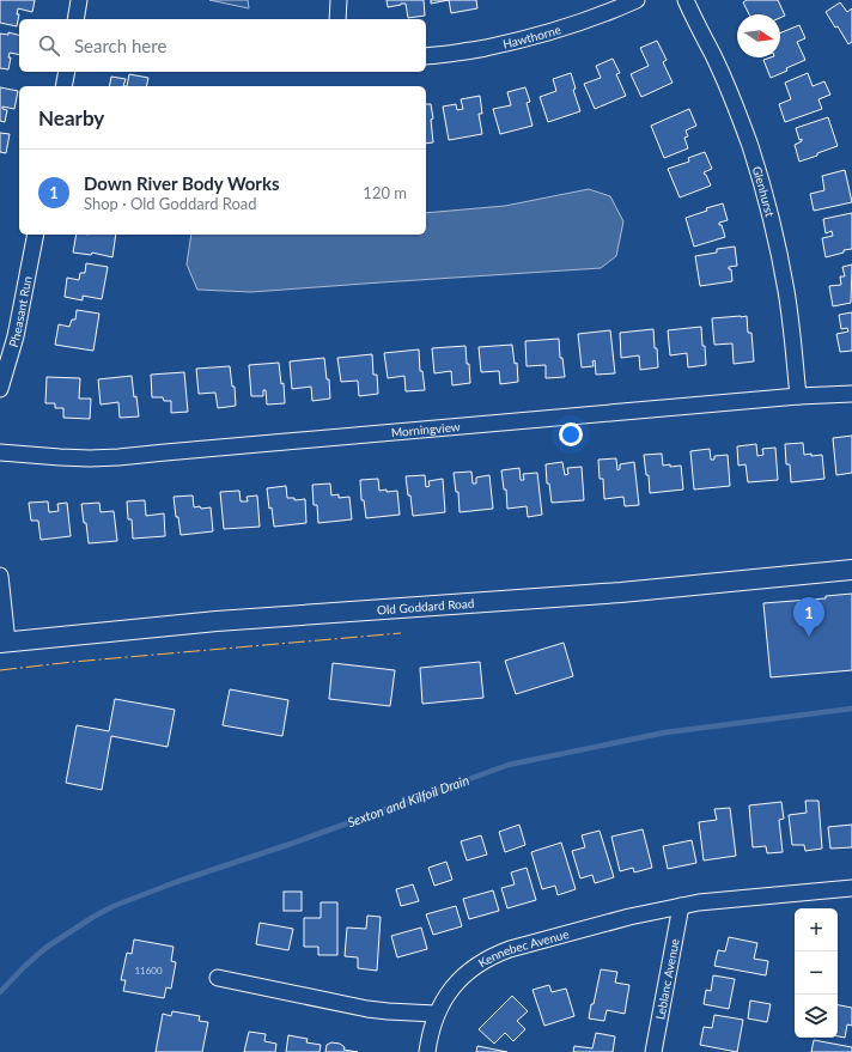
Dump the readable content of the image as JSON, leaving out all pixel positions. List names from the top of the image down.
{
  "streets": {
    "street": [
      "Hawthorne",
      "Glenhurst",
      "Pheasant Run",
      "Morningview",
      "Old Goddard Road",
      "Kennebec Avenue",
      "Leblanc Avenue"
    ]
  },
  "crossings": [
    ["Glenhurst", "Morningview"],
    ["Kennebec Avenue", "Leblanc Avenue"]
  ],
  "water": ["Sexton and Kilfoil Drain"],
  "house_numbers": ["11600"],
  "north": "right",
  "page": {
    "search": "Search here",
    "heading": "Nearby",
    "list": [
      {
        "mark": "1",
        "name": "Down River Body Works",
        "note": "Shop · Old Goddard Road",
        "value": "120 m"
      }
    ],
    "pins": "1",
    "map_buttons": ["+", "−"]
  }
}
